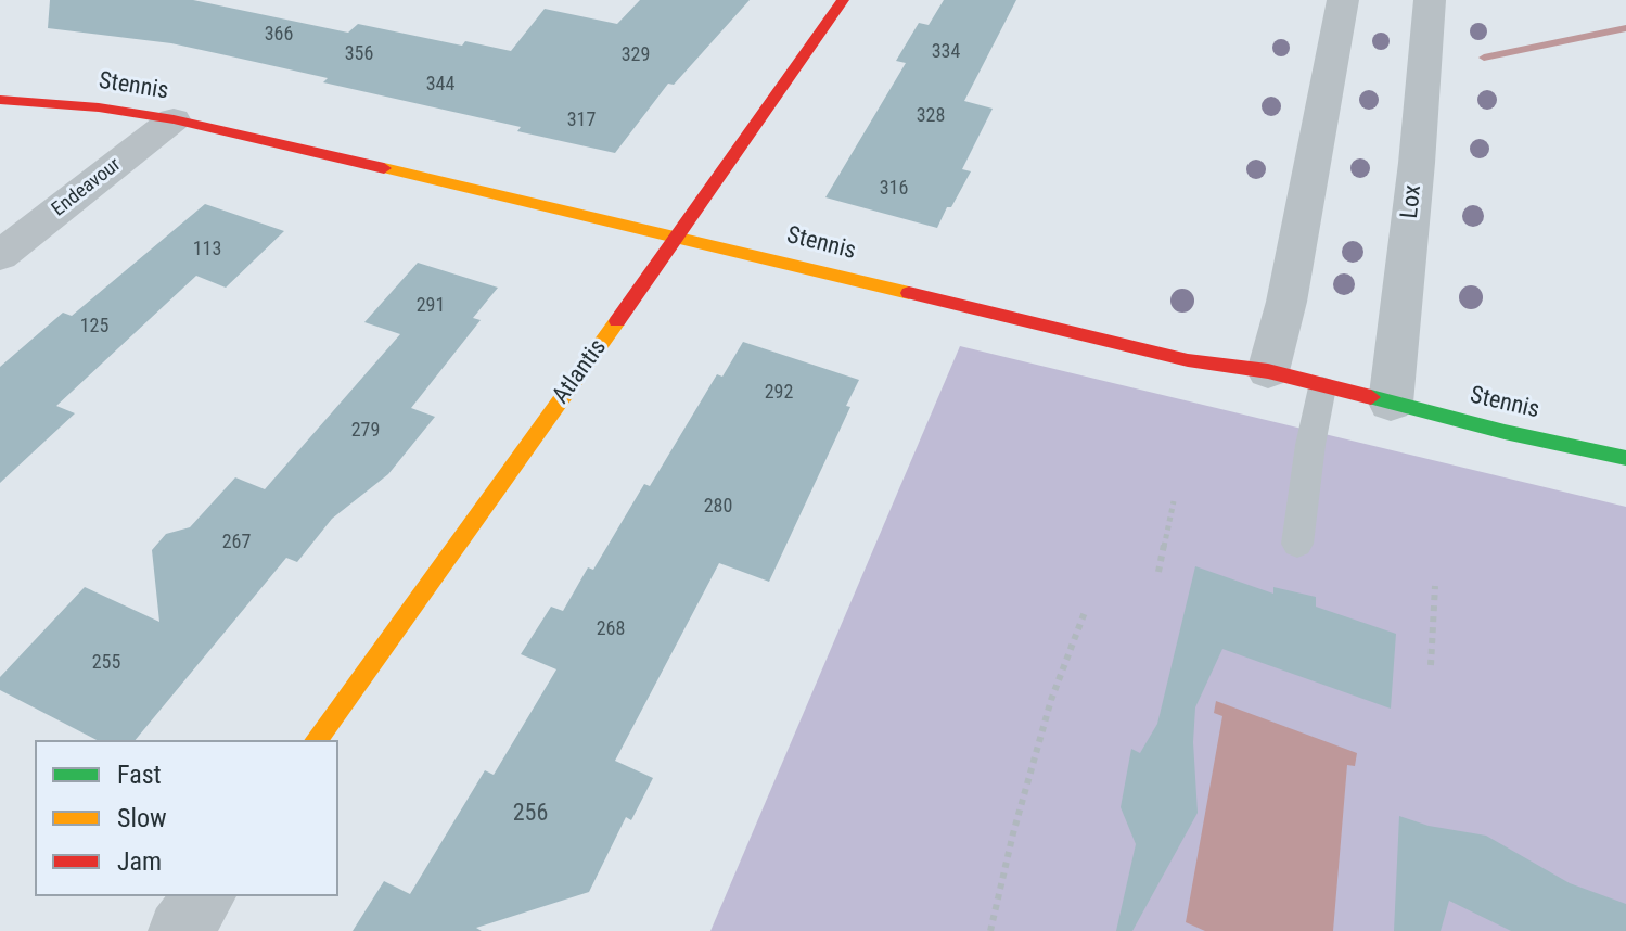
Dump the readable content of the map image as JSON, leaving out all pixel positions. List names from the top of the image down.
{
  "streets": {
    "street": [
      "Stennis",
      "Endeavour",
      "Lox",
      "Atlantis"
    ]
  },
  "crossings": [
    ["Stennis", "Endeavour"],
    ["Stennis", "Lox"],
    ["Stennis", "Atlantis"]
  ],
  "house_numbers": [
    "366",
    "334",
    "356",
    "329",
    "344",
    "328",
    "317",
    "316",
    "113",
    "291",
    "125",
    "292",
    "279",
    "280",
    "267",
    "268",
    "255",
    "256"
  ],
  "legend": ["Fast", "Slow", "Jam"]
}
